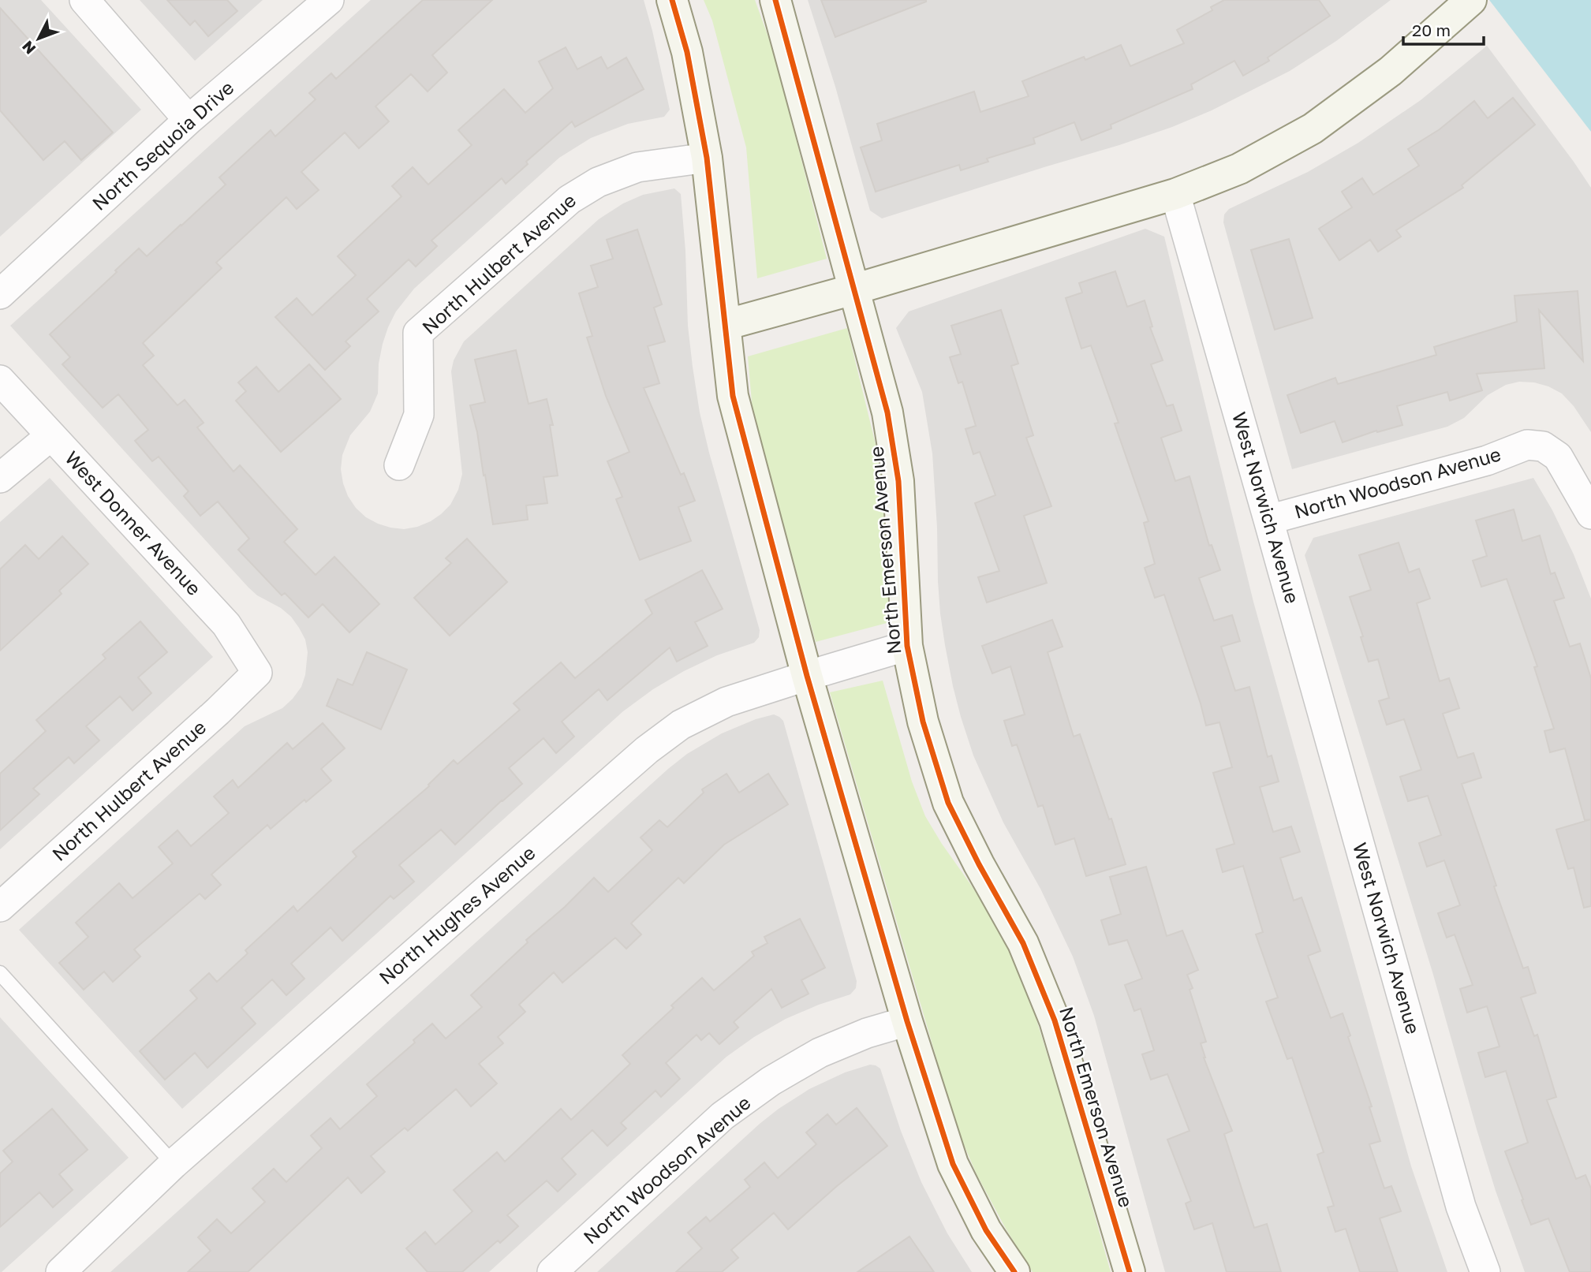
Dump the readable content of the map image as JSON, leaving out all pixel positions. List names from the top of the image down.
{
  "streets": {
    "street": [
      "North Sequoia Drive",
      "North Hulbert Avenue",
      "North Woodson Avenue",
      "West Norwich Avenue",
      "West Donner Avenue",
      "North Emerson Avenue",
      "North Hughes Avenue"
    ]
  },
  "crossings": [
    ["North Hulbert Avenue", "West Donner Avenue"],
    ["North Woodson Avenue", "West Norwich Avenue"],
    ["North Emerson Avenue", "North Hughes Avenue"]
  ],
  "scale_bar": "20 m",
  "north": "bottom left"
}
